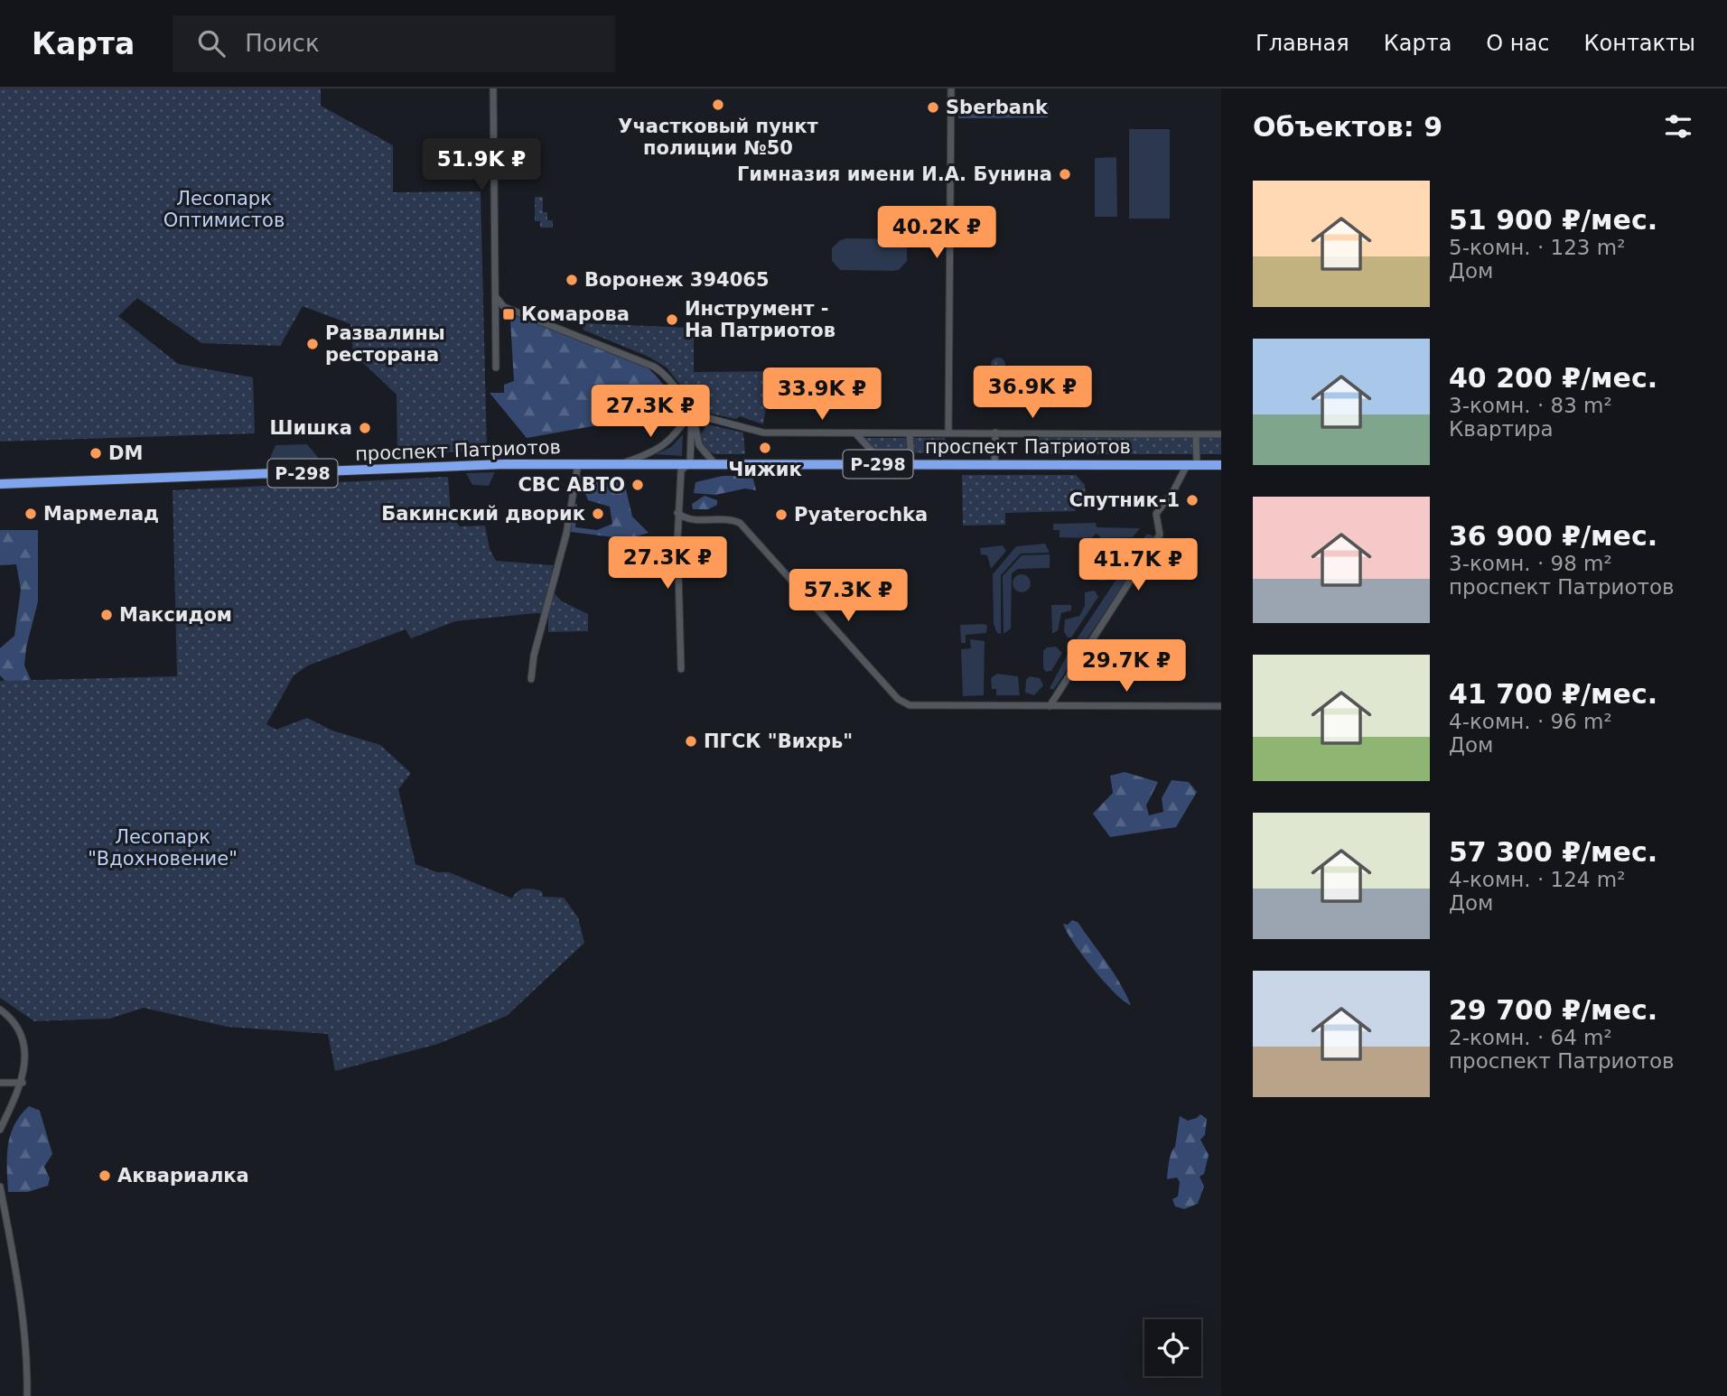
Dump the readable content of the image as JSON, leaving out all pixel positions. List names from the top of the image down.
{
  "streets": {
    "highway": ["проспект Патриотов", "Р-298"]
  },
  "parks": ["Лесопарк Оптимистов", "Лесопарк \"Вдохновение\""],
  "places": {
    "other": [
      "Участковый пункт полиции №50",
      "Sberbank",
      "Гимназия имени И.А. Бунина",
      "Воронеж 394065",
      "Инструмент - На Патриотов",
      "Развалины ресторана",
      "Шишка",
      "Чижик",
      "DM",
      "СВС АВТО",
      "Спутник-1",
      "Мармелад",
      "Бакинский дворик",
      "Pyaterochka",
      "Максидом",
      "ПГСК \"Вихрь\"",
      "Аквариалка"
    ],
    "transit": ["Комарова"]
  },
  "page": {
    "header": "Карта",
    "search": "Поиск",
    "nav": [
      "Главная",
      "Карта",
      "О нас",
      "Контакты"
    ],
    "heading": "Объектов: 9",
    "price": [
      "51.9K ₽",
      "40.2K ₽",
      "36.9K ₽",
      "33.9K ₽",
      "27.3K ₽",
      "27.3K ₽",
      "41.7K ₽",
      "57.3K ₽",
      "29.7K ₽"
    ],
    "list": [
      {
        "name": "51 900 ₽/мес.",
        "note": "5-комн. · 123 m² · Дом"
      },
      {
        "name": "40 200 ₽/мес.",
        "note": "3-комн. · 83 m² · Квартира"
      },
      {
        "name": "36 900 ₽/мес.",
        "note": "3-комн. · 98 m² · проспект Патриотов"
      },
      {
        "name": "41 700 ₽/мес.",
        "note": "4-комн. · 96 m² · Дом"
      },
      {
        "name": "57 300 ₽/мес.",
        "note": "4-комн. · 124 m² · Дом"
      },
      {
        "name": "29 700 ₽/мес.",
        "note": "2-комн. · 64 m² · проспект Патриотов"
      }
    ]
  }
}
